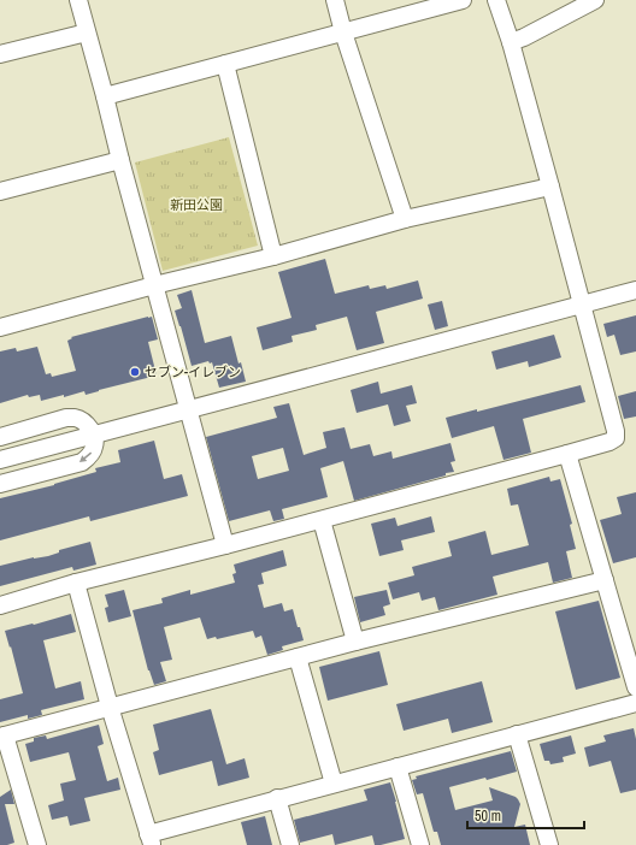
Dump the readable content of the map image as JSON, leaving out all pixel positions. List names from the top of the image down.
{
  "parks": ["新田公園"],
  "places": ["セブン-イレブン"],
  "scale_bar": "50 m"
}
